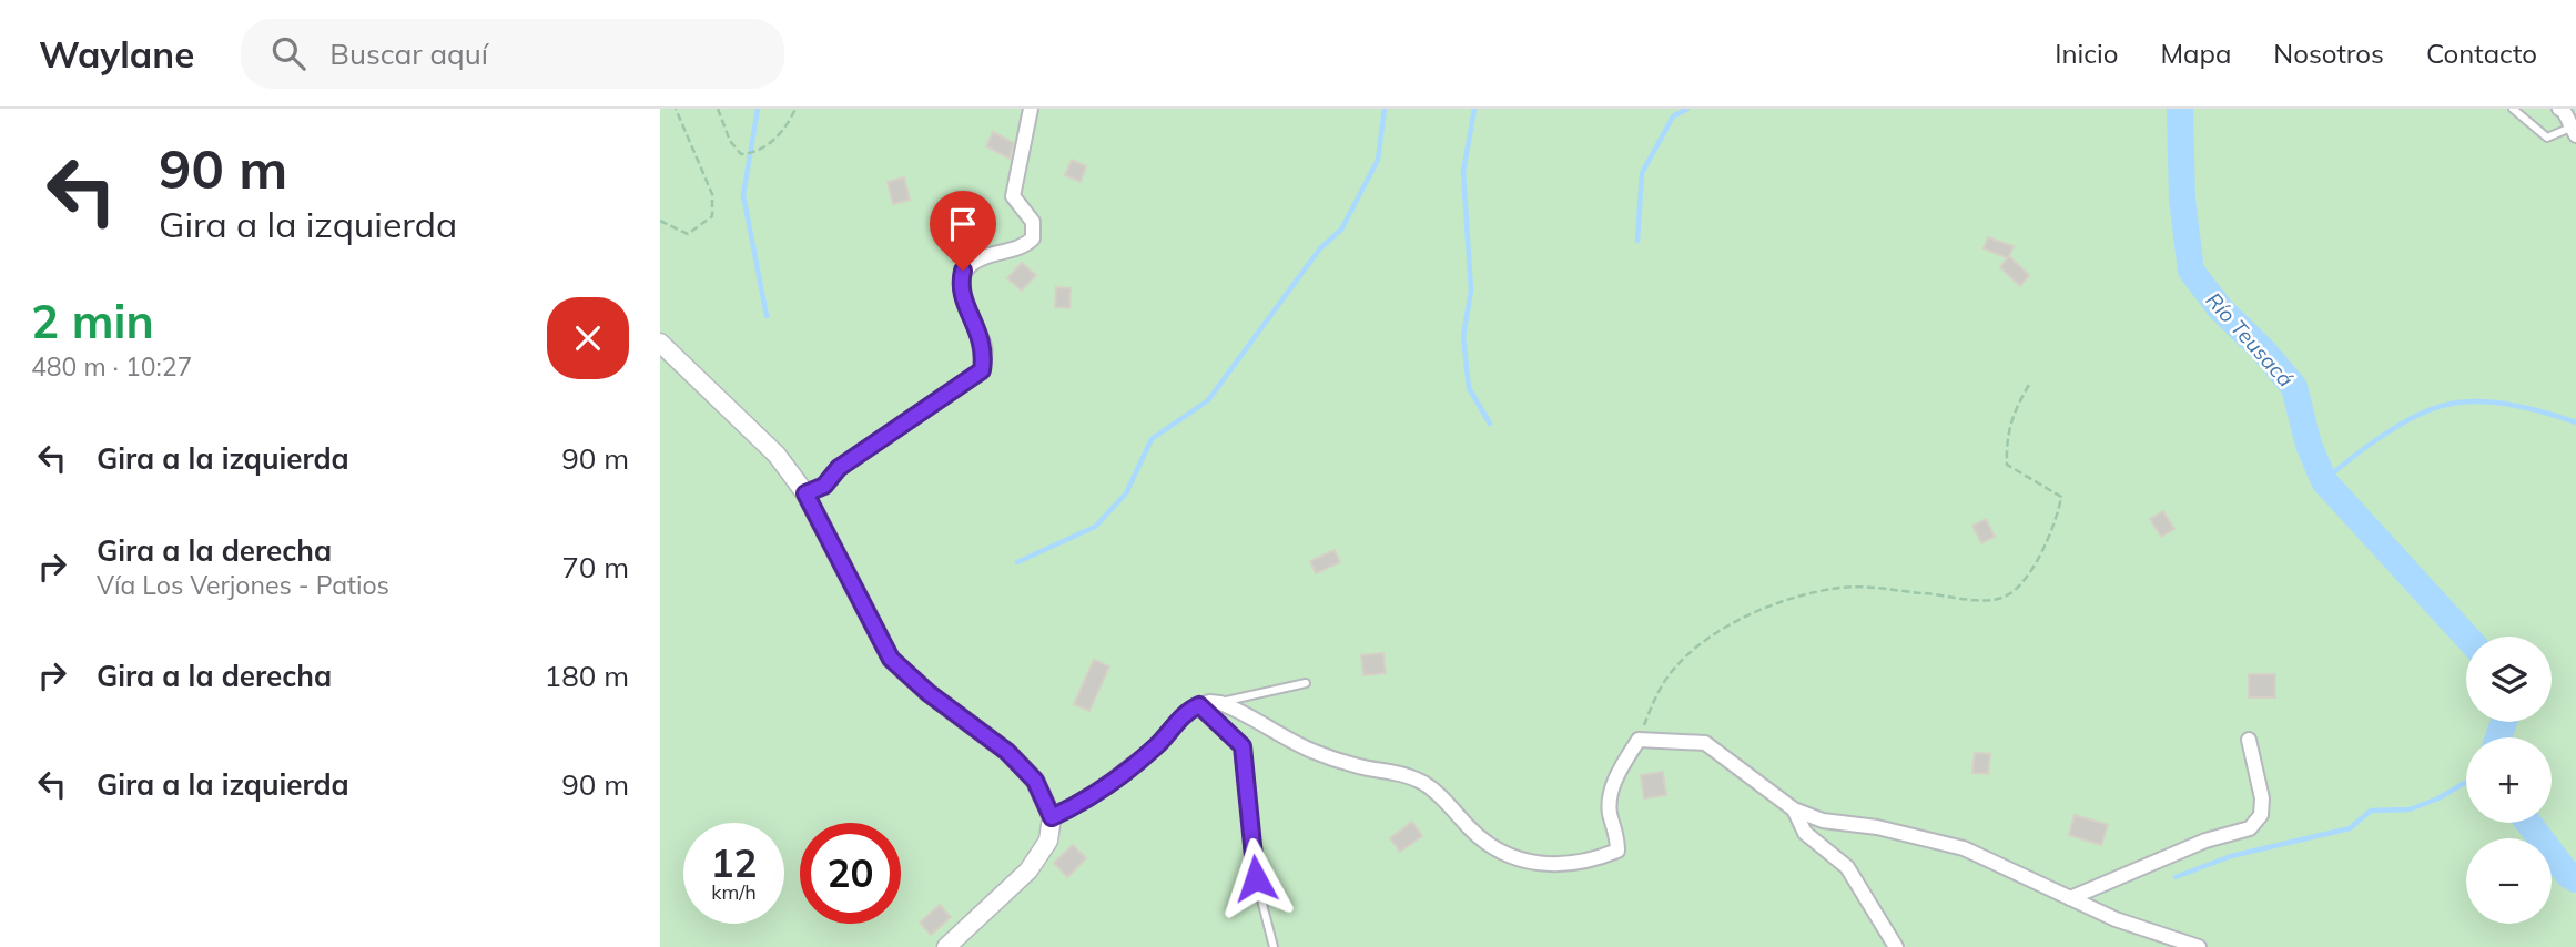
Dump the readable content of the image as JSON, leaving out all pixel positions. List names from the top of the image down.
{
  "water": ["Río Teusacá"],
  "page": {
    "header": "Waylane",
    "search": "Buscar aquí",
    "nav": [
      "Inicio",
      "Mapa",
      "Nosotros",
      "Contacto"
    ],
    "turn": ["90 m", "Gira a la izquierda"],
    "heading": ["2 min", "480 m · 10:27"],
    "list": [
      {
        "name": "Gira a la izquierda",
        "value": "90 m"
      },
      {
        "name": "Gira a la derecha",
        "note": "Vía Los Verjones - Patios",
        "value": "70 m"
      },
      {
        "name": "Gira a la derecha",
        "value": "180 m"
      },
      {
        "name": "Gira a la izquierda",
        "value": "90 m"
      }
    ],
    "map_buttons": ["+", "−"],
    "speed": "12 km/h",
    "limit": "20"
  }
}
